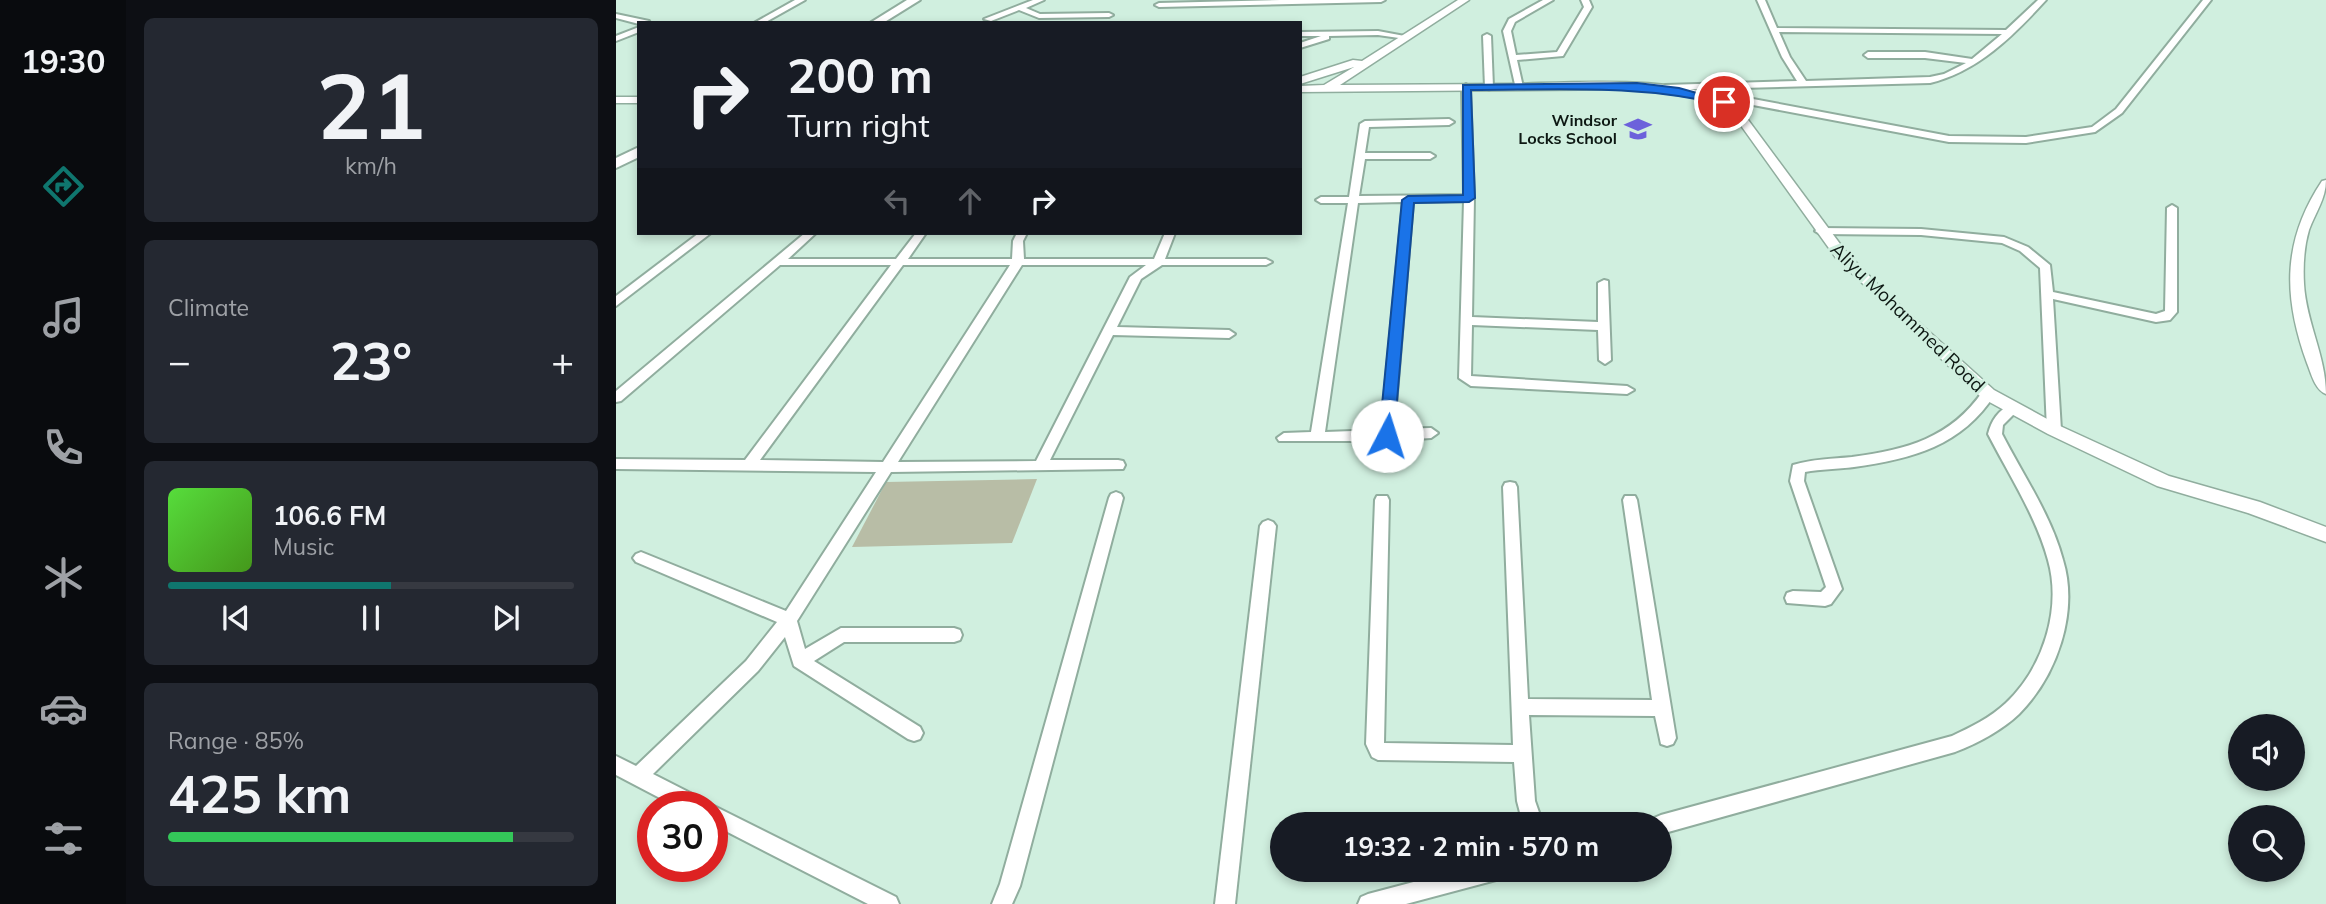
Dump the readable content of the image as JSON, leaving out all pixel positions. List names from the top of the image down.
{
  "streets": {
    "street": ["Aliyu Mohammed Road"]
  },
  "places": {
    "school or university": ["Windsor Locks School"]
  },
  "page": {
    "tabs": "19:30",
    "tile": [
      ["21", "km/h"],
      "Climate",
      ["Range · 85%", "425 km"]
    ],
    "turn": ["200 m", "Turn right"],
    "heat": ["−", "23°", "+"],
    "song": ["106.6 FM", "Music"],
    "limit": "30",
    "trip": "19:32 · 2 min · 570 m"
  }
}
